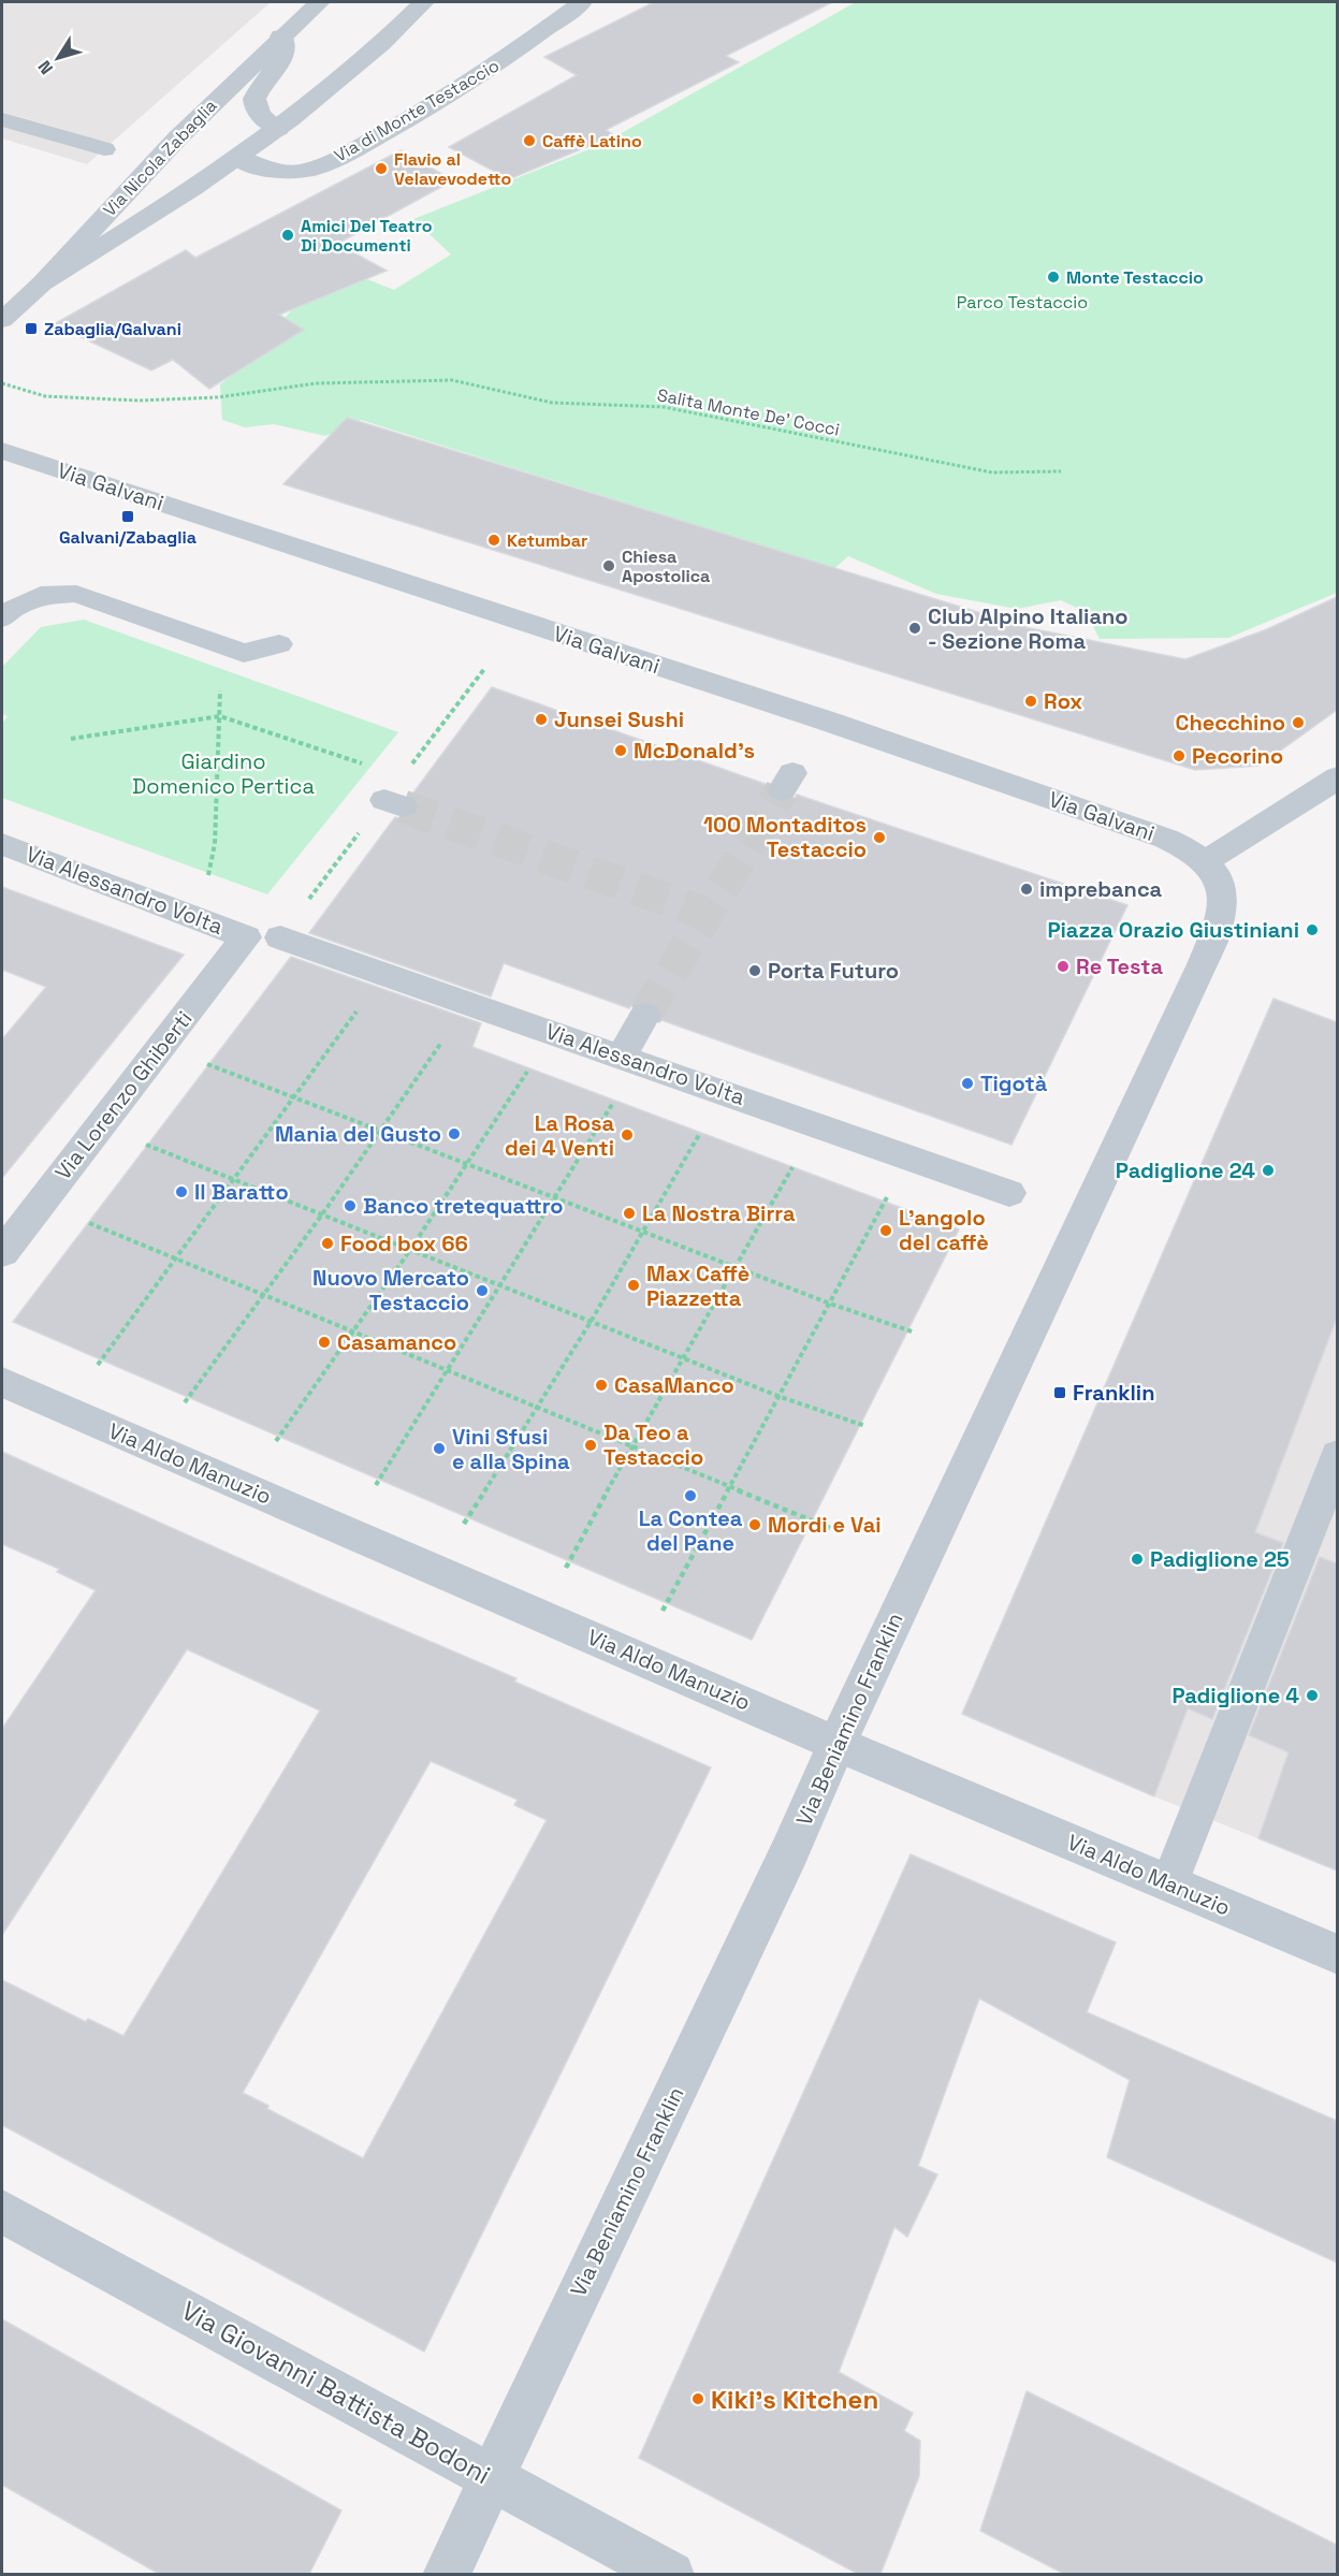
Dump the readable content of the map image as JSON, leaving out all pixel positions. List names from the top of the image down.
{
  "streets": {
    "street": [
      "Via di Monte Testaccio",
      "Via Nicola Zabaglia",
      "Via Galvani",
      "Via Alessandro Volta",
      "Via Lorenzo Ghiberti",
      "Via Aldo Manuzio",
      "Via Beniamino Franklin",
      "Via Giovanni Battista Bodoni"
    ],
    "path": ["Salita Monte De' Cocci"]
  },
  "crossings": [
    ["Via di Monte Testaccio", "Via Nicola Zabaglia"],
    ["Via Galvani", "Via Beniamino Franklin"],
    ["Via Alessandro Volta", "Via Lorenzo Ghiberti"],
    ["Via Aldo Manuzio", "Via Beniamino Franklin"],
    ["Via Beniamino Franklin", "Via Giovanni Battista Bodoni"]
  ],
  "parks": ["Parco Testaccio", "Giardino Domenico Pertica"],
  "places": {
    "other": [
      "Caffè Latino",
      "Flavio al Velavevodetto",
      "Amici Del Teatro Di Documenti",
      "Monte Testaccio",
      "Ketumbar",
      "Chiesa Apostolica",
      "Club Alpino Italiano - Sezione Roma",
      "Rox",
      "Junsei Sushi",
      "Checchino",
      "McDonald’s",
      "Pecorino",
      "100 Montaditos Testaccio",
      "imprebanca",
      "Piazza Orazio Giustiniani",
      "Re Testa",
      "Porta Futuro",
      "Tigotà",
      "Mania del Gusto",
      "La Rosa dei 4 Venti",
      "Padiglione 24",
      "Il Baratto",
      "Banco tretequattro",
      "La Nostra Birra",
      "L'angolo del caffè",
      "Food box 66",
      "Max Caffè Piazzetta",
      "Nuovo Mercato Testaccio",
      "Casamanco",
      "CasaManco",
      "Da Teo a Testaccio",
      "Vini Sfusi e alla Spina",
      "La Contea del Pane",
      "Mordi e Vai",
      "Padiglione 25",
      "Padiglione 4",
      "Kiki's Kitchen"
    ],
    "transit": ["Zabaglia/Galvani", "Galvani/Zabaglia", "Franklin"]
  },
  "north": "bottom left"
}
